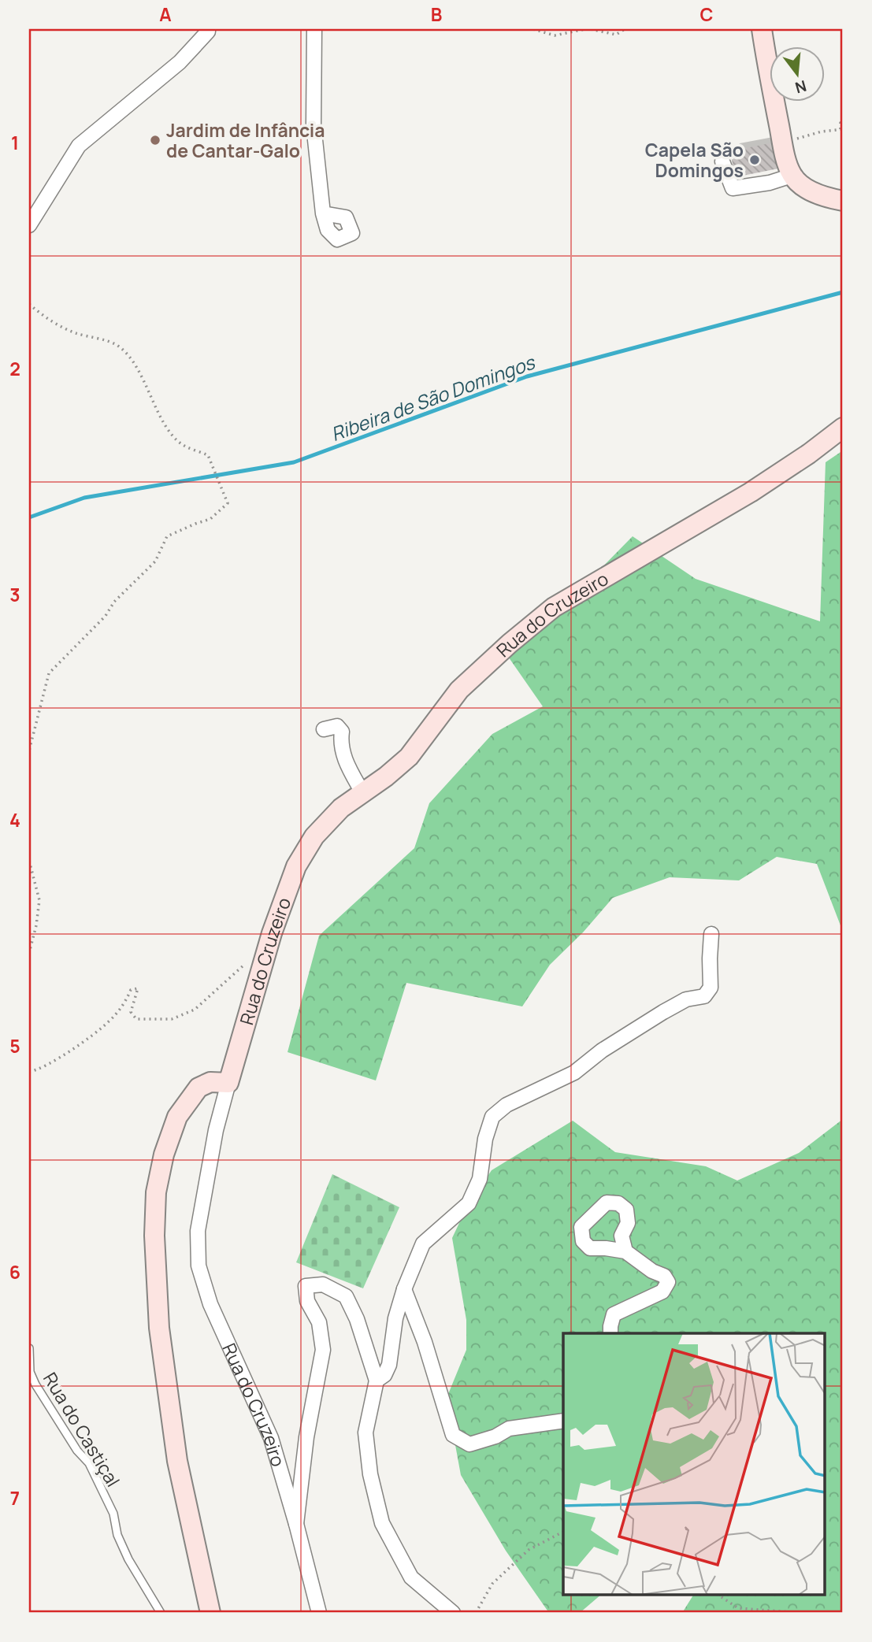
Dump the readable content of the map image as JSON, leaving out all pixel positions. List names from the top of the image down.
{
  "streets": {
    "street": ["Rua do Cruzeiro"],
    "lane": ["Rua do Castiçal"]
  },
  "water": ["Ribeira de São Domingos"],
  "places": ["Jardim de Infância de Cantar-Galo", "Capela São Domingos"],
  "north": "bottom",
  "grid": {
    "columns": ["A", "B", "C"],
    "rows": [
      "1",
      "2",
      "3",
      "4",
      "5",
      "6",
      "7"
    ]
  }
}
